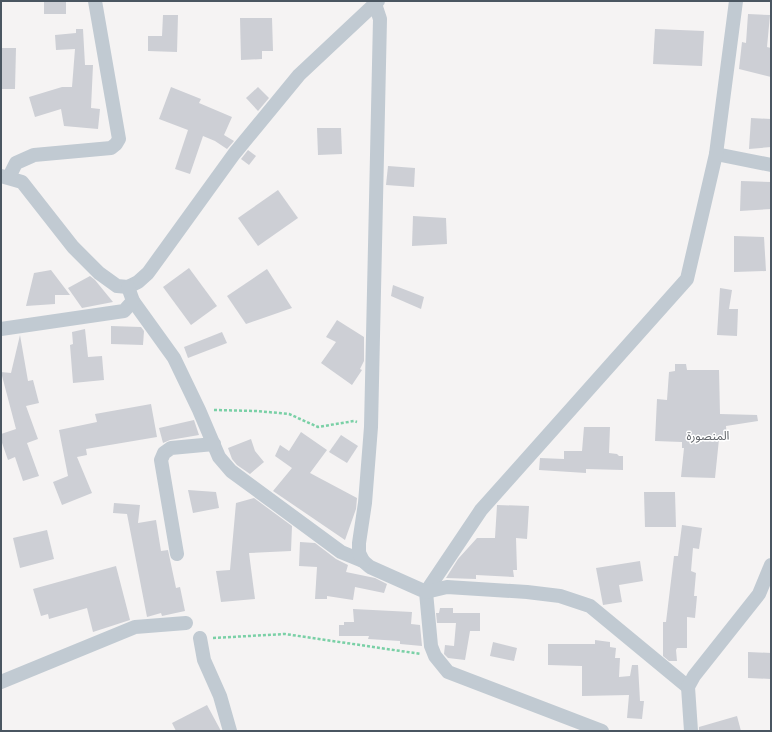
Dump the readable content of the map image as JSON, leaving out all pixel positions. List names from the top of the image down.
{
  "districts": ["المنصورة"]
}
